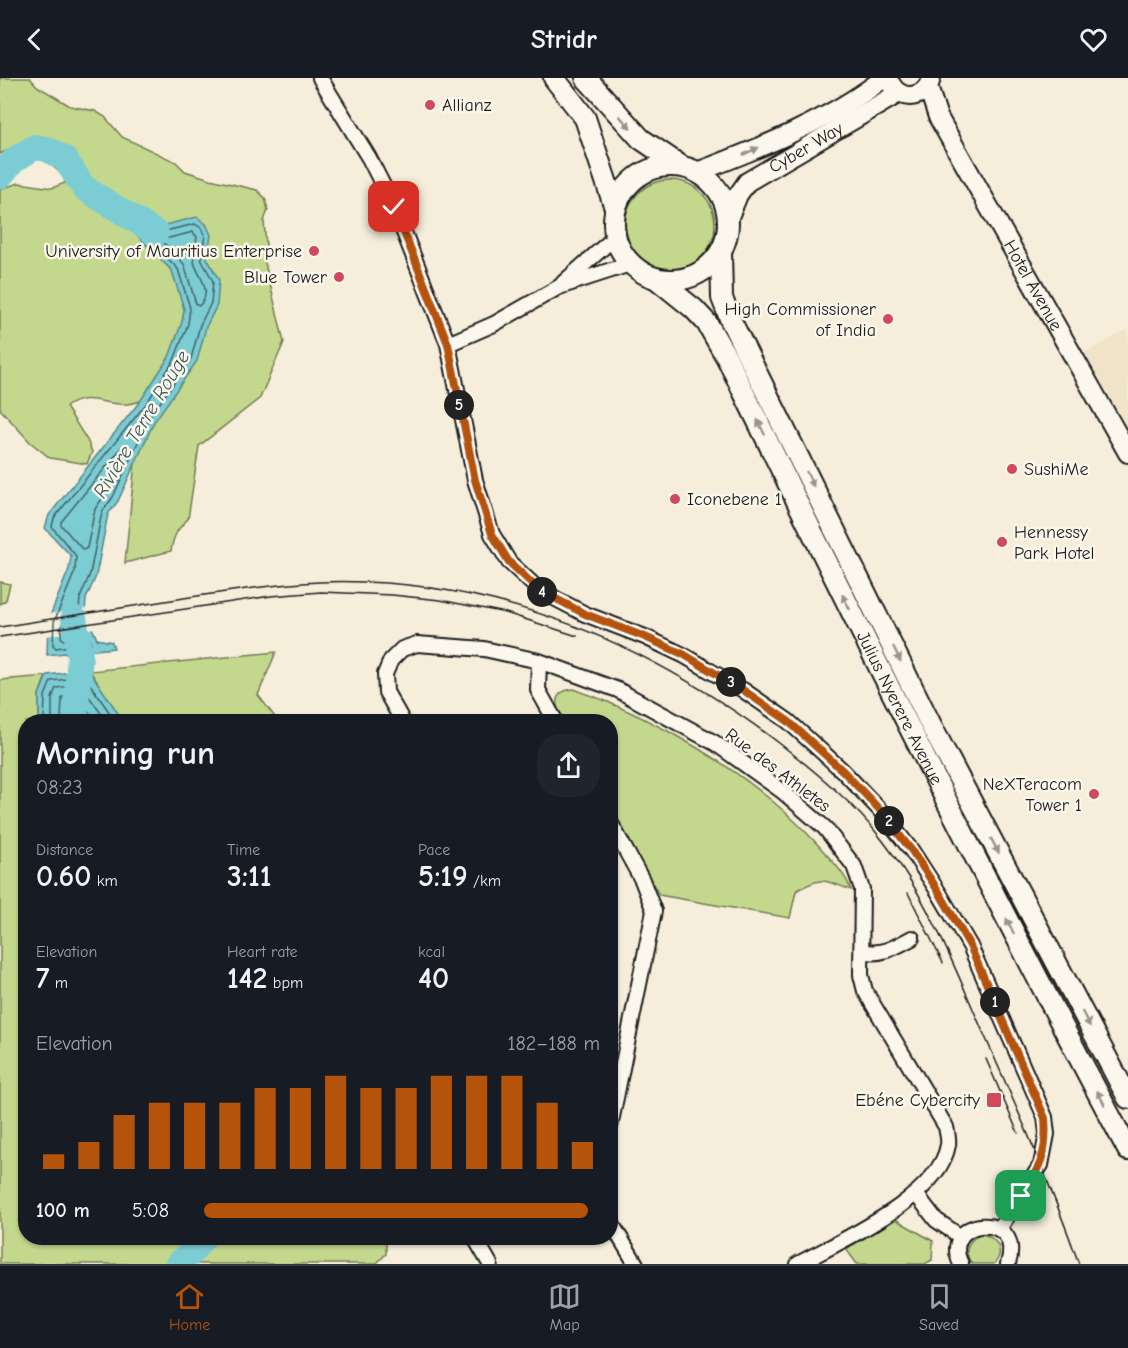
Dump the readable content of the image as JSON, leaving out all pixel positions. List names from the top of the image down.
{
  "streets": {
    "main road": ["Julius Nyerere Avenue"],
    "street": ["Cyber Way", "Hotel Avenue", "Rue des Athletes"]
  },
  "crossings": [
    ["Cyber Way", "Hotel Avenue"],
    ["Cyber Way", "Julius Nyerere Avenue"]
  ],
  "water": ["Rivière Terre Rouge"],
  "places": {
    "other": [
      "Allianz",
      "University of Mauritius Enterprise",
      "Blue Tower",
      "High Commissioner of India",
      "SushiMe",
      "Iconebene 1",
      "Hennessy Park Hotel",
      "NeXTeracom Tower 1"
    ],
    "transit": ["Ebéne Cybercity"]
  },
  "page": {
    "header": "Stridr",
    "pins": [
      "5",
      "4",
      "3",
      "2",
      "1"
    ],
    "heading": ["Morning run", "08:23"],
    "stats": [
      ["Distance", "0.60 km"],
      ["Time", "3:11"],
      ["Pace", "5:19 /km"],
      ["Elevation", "7 m"],
      ["Heart rate", "142 bpm"],
      ["kcal", "40"]
    ],
    "chart": ["Elevation", "182–188 m"],
    "list": [
      {
        "name": "100 m",
        "note": "5:08"
      }
    ],
    "tabs": ["Home", "Map", "Saved"]
  }
}
